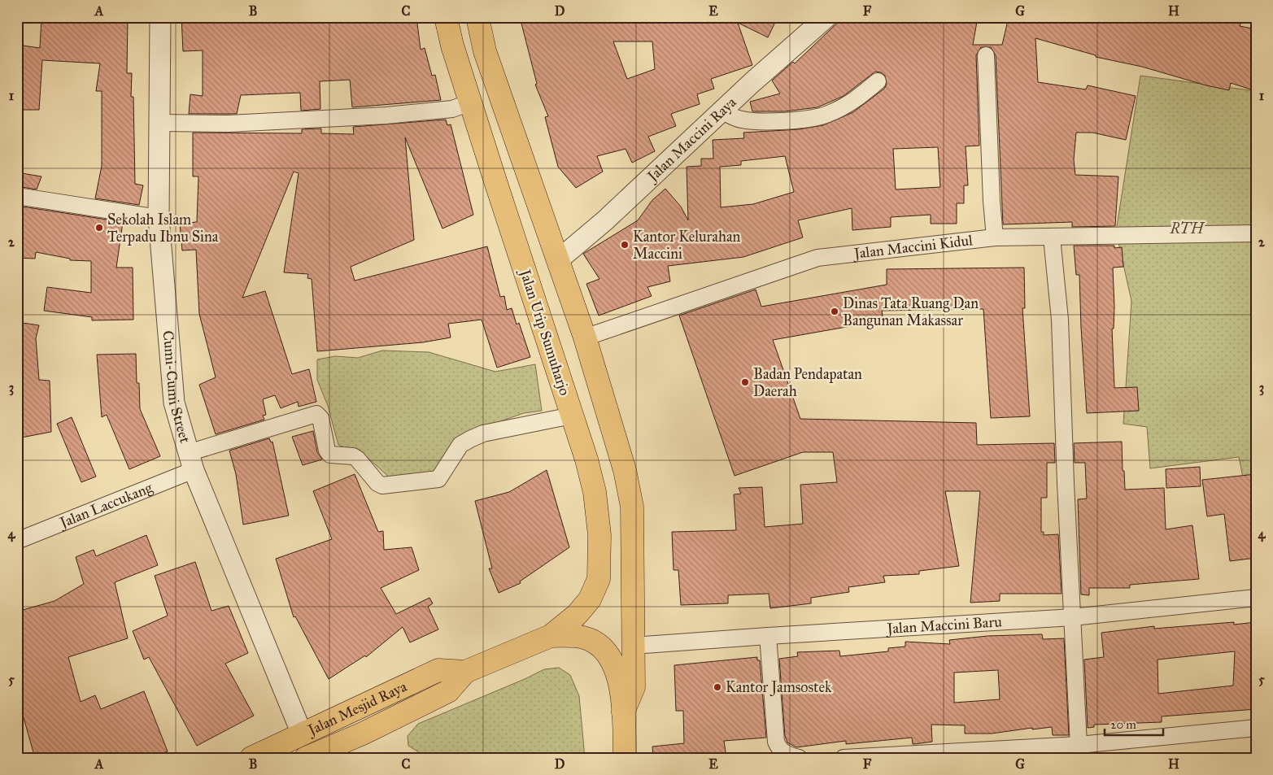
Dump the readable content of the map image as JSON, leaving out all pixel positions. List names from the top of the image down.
{
  "streets": {
    "highway": ["Jalan Urip Sumuharjo", "Jalan Mesjid Raya"],
    "street": [
      "Jalan Maccini Raya",
      "Jalan Maccini Kidul",
      "Cumi-Cumi Street",
      "Jalan Laccukang",
      "Jalan Maccini Baru"
    ]
  },
  "crossings": [
    ["Jalan Urip Sumuharjo", "Jalan Laccukang"],
    ["Jalan Urip Sumuharjo", "Jalan Mesjid Raya"],
    ["Cumi-Cumi Street", "Jalan Laccukang"],
    ["Cumi-Cumi Street", "Jalan Mesjid Raya"]
  ],
  "parks": ["RTH"],
  "places": [
    "Sekolah Islam Terpadu Ibnu Sina",
    "Kantor Kelurahan Maccini",
    "Dinas Tata Ruang Dan Bangunan Makassar",
    "Badan Pendapatan Daerah",
    "Kantor Jamsostek"
  ],
  "scale_bar": "20 m",
  "grid": {
    "columns": [
      "A",
      "B",
      "C",
      "D",
      "E",
      "F",
      "G",
      "H"
    ],
    "rows": [
      "1",
      "2",
      "3",
      "4",
      "5"
    ]
  }
}
